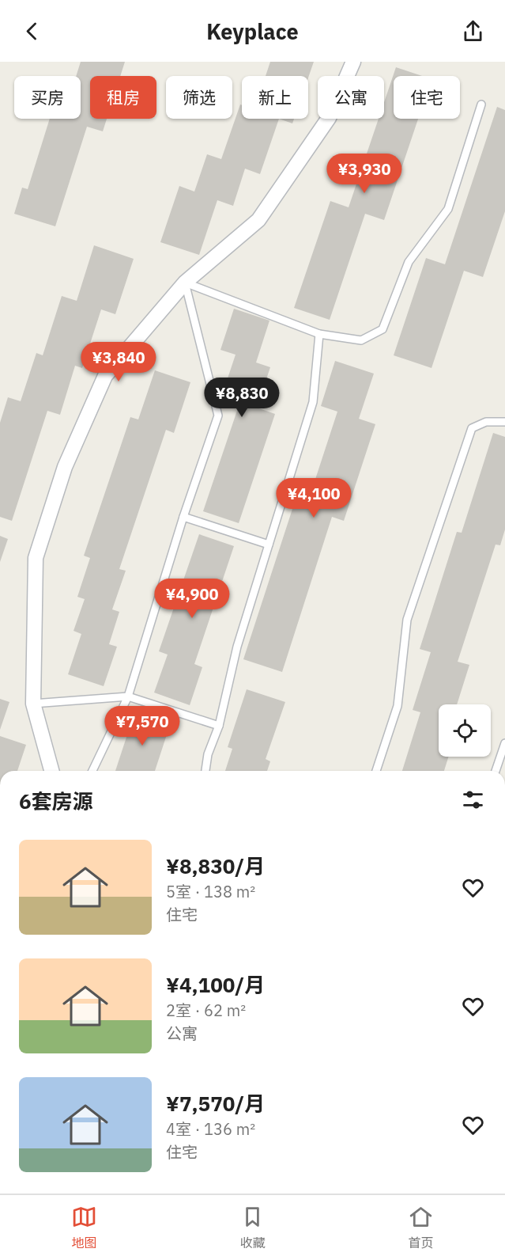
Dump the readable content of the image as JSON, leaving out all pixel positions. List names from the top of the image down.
{
  "page": {
    "header": "Keyplace",
    "chip": [
      "买房",
      "租房",
      "筛选",
      "新上",
      "公寓",
      "住宅"
    ],
    "price": [
      "¥3,930",
      "¥3,840",
      "¥8,830",
      "¥4,100",
      "¥4,900",
      "¥7,570"
    ],
    "heading": "6套房源",
    "list": [
      {
        "name": "¥8,830/月",
        "note": "5室 · 138 m² · 住宅"
      },
      {
        "name": "¥4,100/月",
        "note": "2室 · 62 m² · 公寓"
      },
      {
        "name": "¥7,570/月",
        "note": "4室 · 136 m² · 住宅"
      }
    ],
    "tabs": ["地图", "收藏", "首页"]
  }
}
